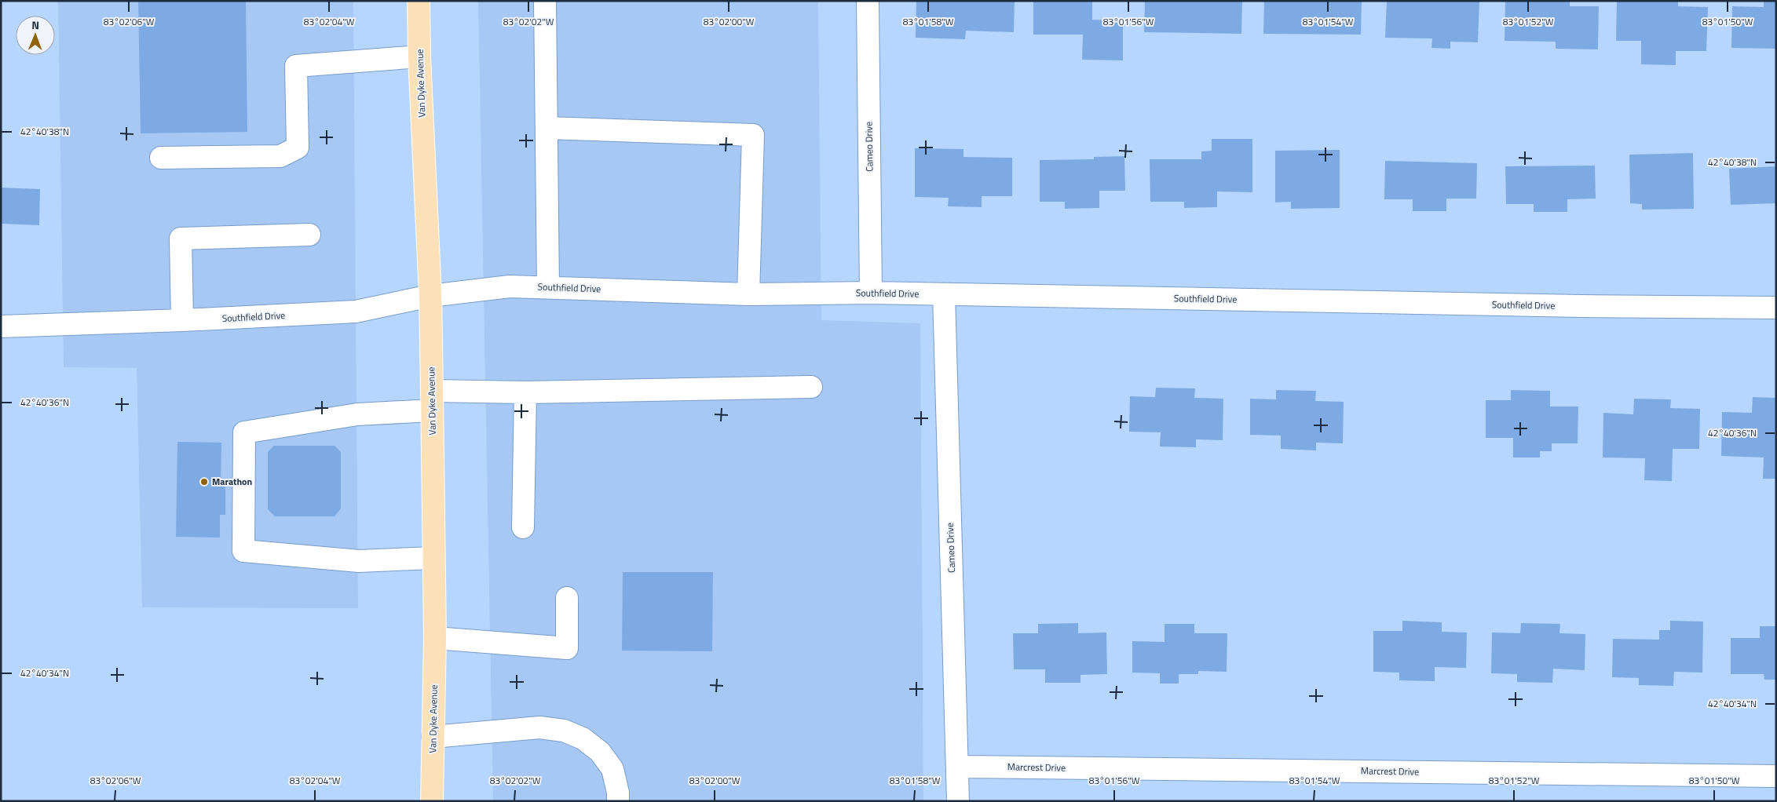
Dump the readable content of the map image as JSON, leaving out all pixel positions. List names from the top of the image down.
{
  "streets": {
    "main road": ["Van Dyke Avenue"],
    "street": ["Cameo Drive", "Southfield Drive", "Marcrest Drive"]
  },
  "crossings": [
    ["Van Dyke Avenue", "Southfield Drive"],
    ["Cameo Drive", "Southfield Drive"],
    ["Cameo Drive", "Marcrest Drive"]
  ],
  "places": ["Marathon"],
  "north": "top",
  "coordinates": [
    "83°02'06\"W",
    "83°02'04\"W",
    "83°02'02\"W",
    "83°02'00\"W",
    "83°01'58\"W",
    "83°01'56\"W",
    "83°01'54\"W",
    "83°01'52\"W",
    "83°01'50\"W",
    "42°40'38\"N",
    "42°40'36\"N",
    "42°40'34\"N"
  ]
}
